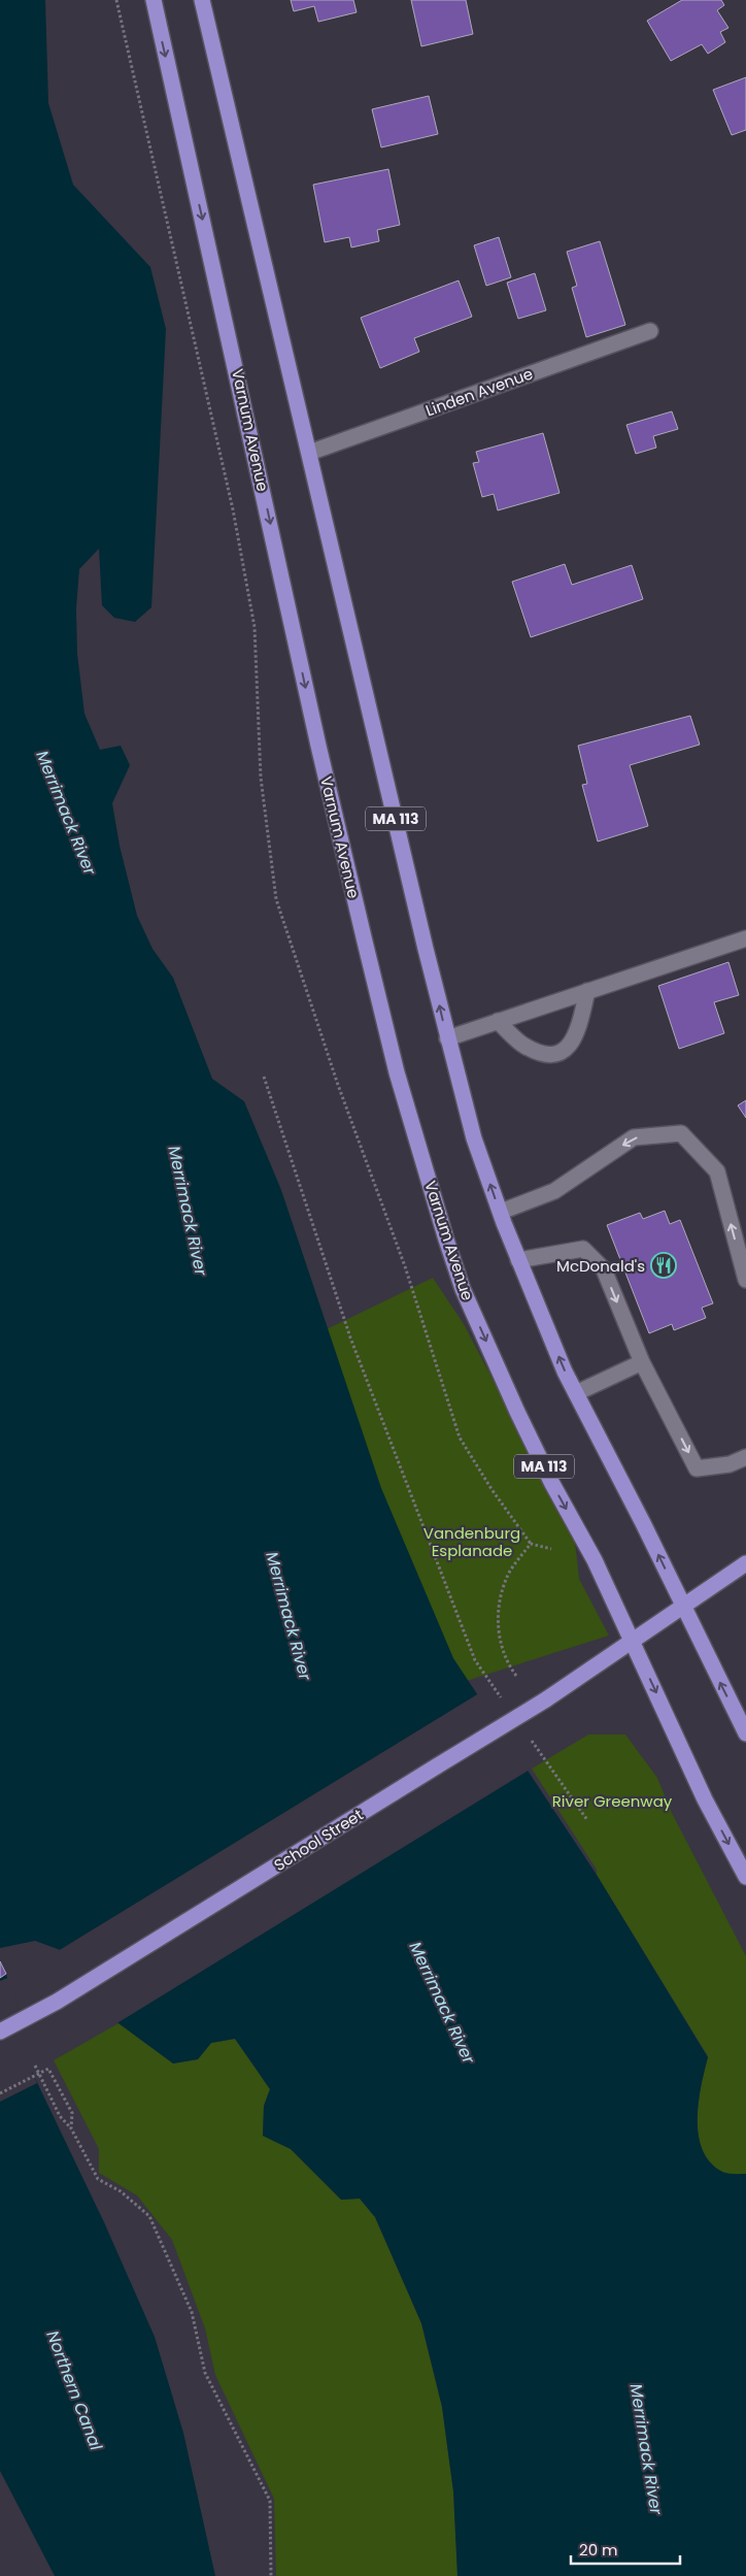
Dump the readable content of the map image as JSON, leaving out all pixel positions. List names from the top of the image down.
{
  "streets": {
    "main road": ["Varnum Avenue", "MA 113", "School Street"],
    "street": ["Linden Avenue"]
  },
  "crossings": [
    ["Linden Avenue", "MA 113"],
    ["Varnum Avenue", "MA 113"],
    ["Varnum Avenue", "School Street"],
    ["MA 113", "School Street"]
  ],
  "water": ["Merrimack River", "Northern Canal"],
  "parks": ["Vandenburg Esplanade", "River Greenway"],
  "places": {
    "restaurant": ["McDonald's"]
  },
  "scale_bar": "20 m"
}
